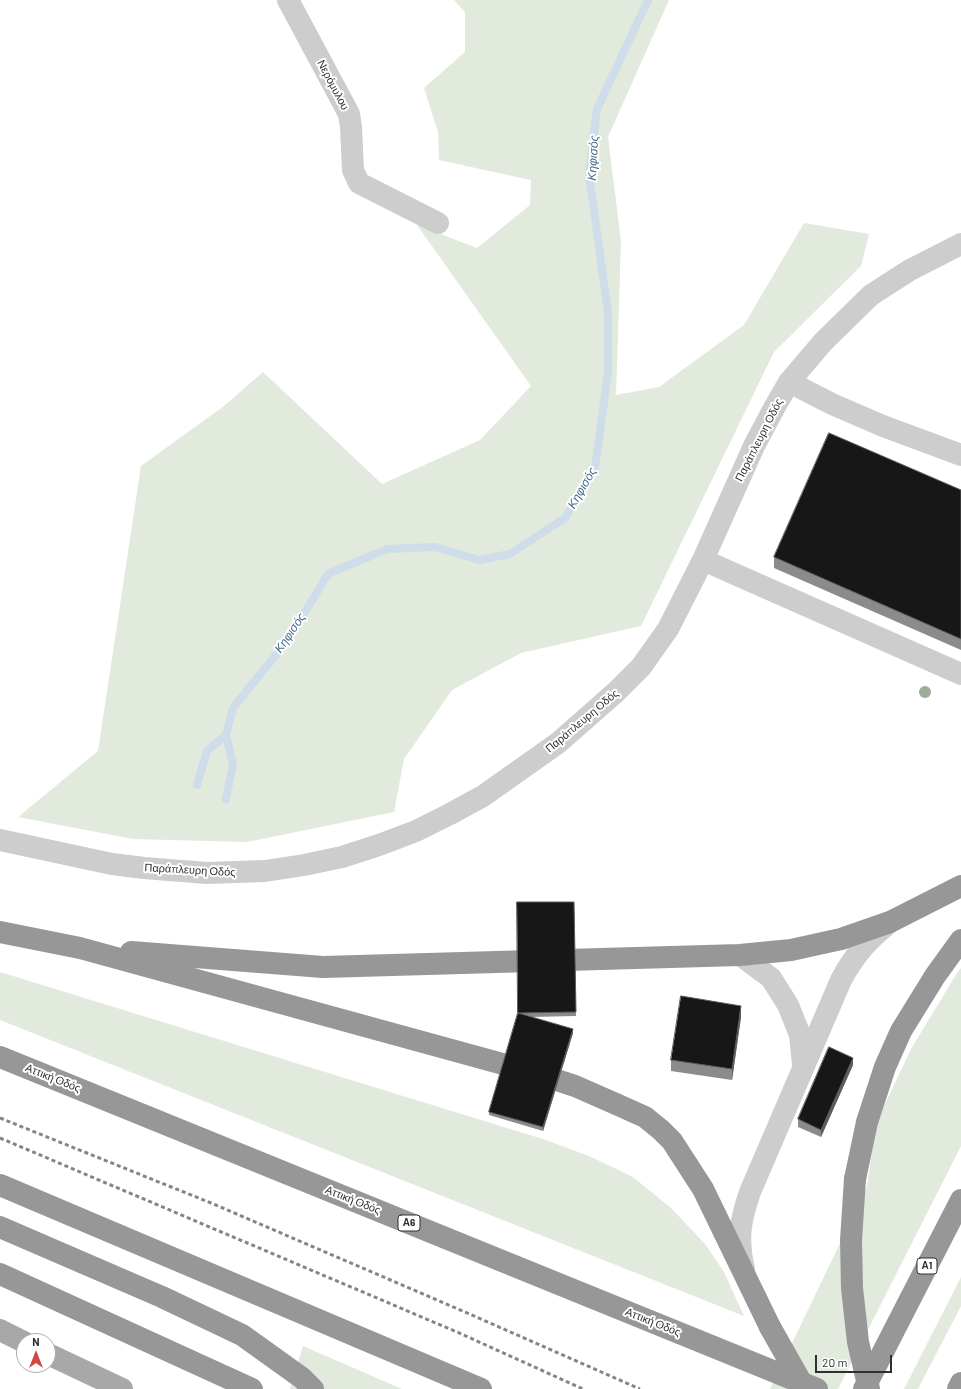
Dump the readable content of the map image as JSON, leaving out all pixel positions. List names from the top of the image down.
{
  "streets": {
    "highway": ["Αττική Οδός", "Α6", "Α1"],
    "street": ["Νερόμυλου", "Παράπλευρη Οδός"]
  },
  "water": ["Κηφισός"],
  "scale_bar": "20 m",
  "north": "top"
}
